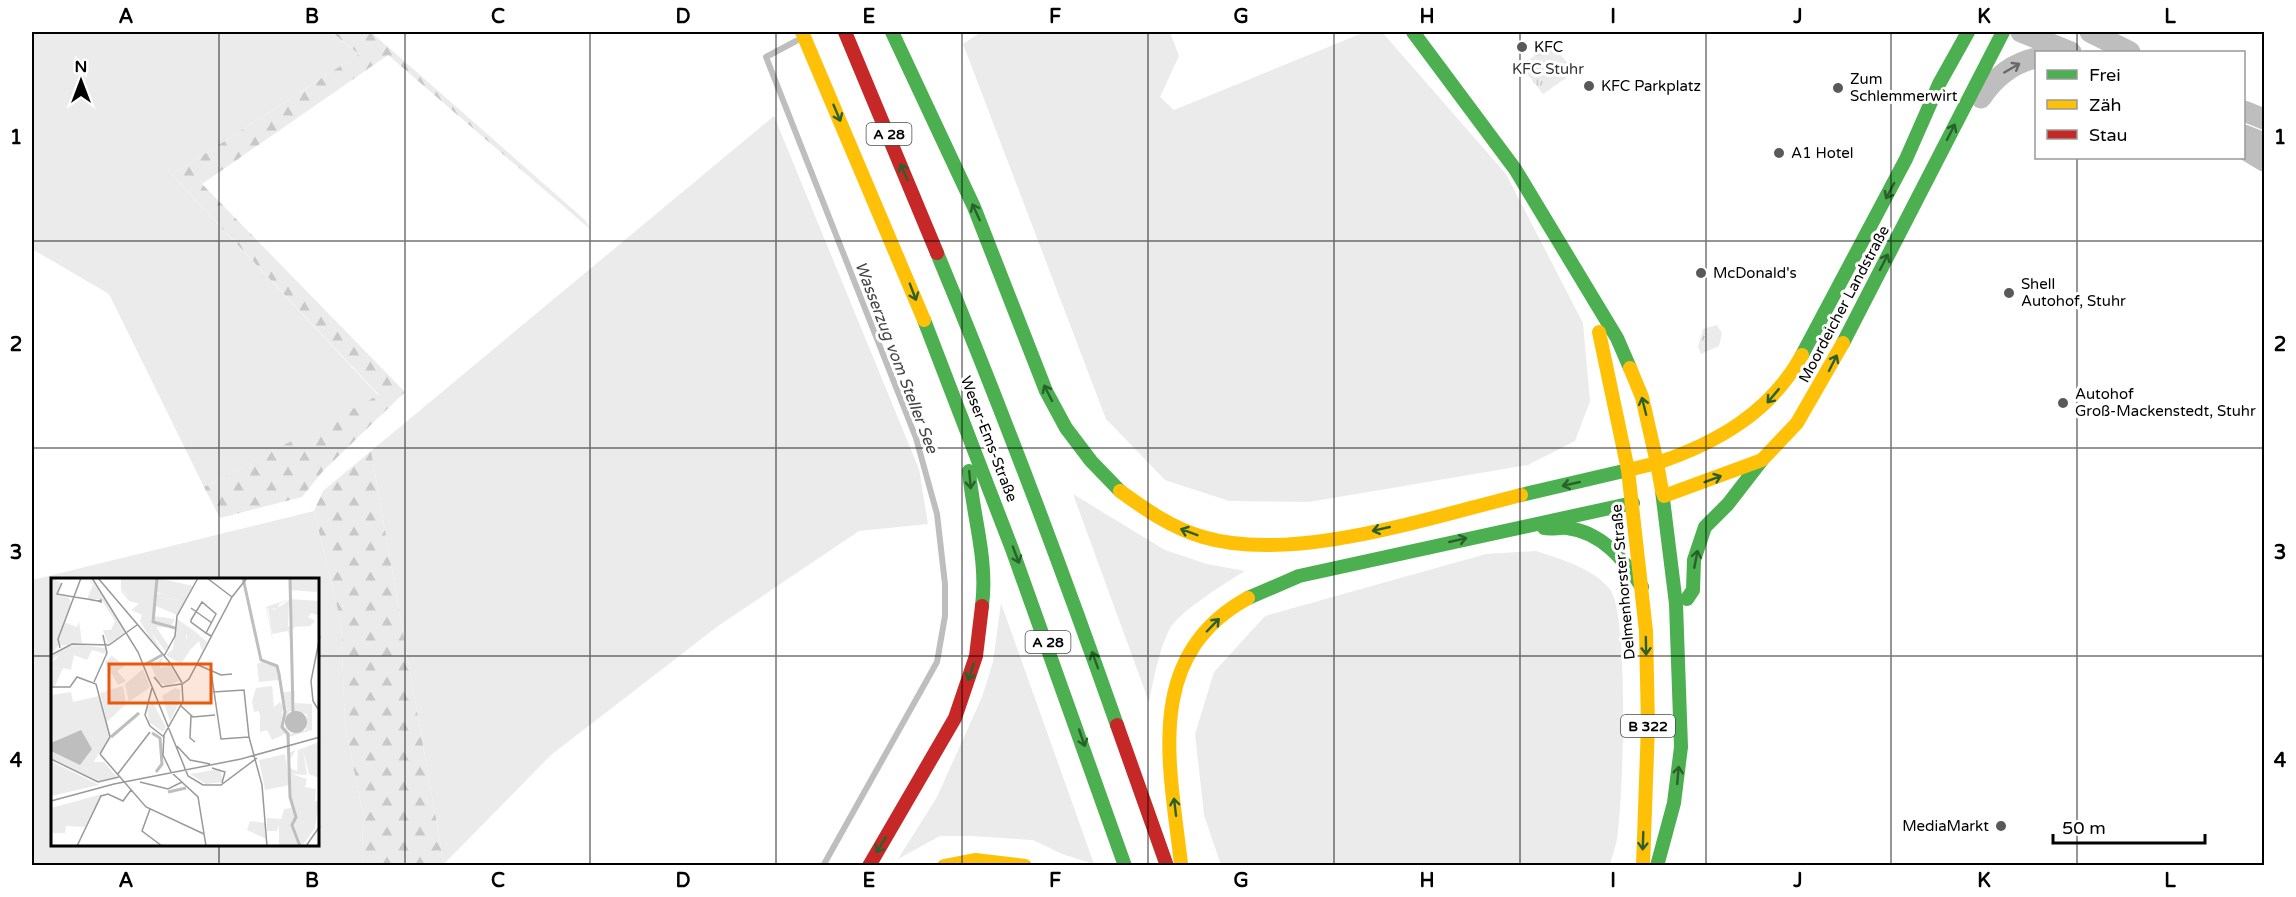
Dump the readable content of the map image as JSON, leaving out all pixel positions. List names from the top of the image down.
{
  "streets": {
    "main road": [
      "A 28",
      "Moordeicher Landstraße",
      "Weser-Ems-Straße",
      "Delmenhorster Straße",
      "B 322"
    ]
  },
  "crossings": [
    ["Moordeicher Landstraße", "Delmenhorster Straße"],
    ["Moordeicher Landstraße", "B 322"],
    ["Delmenhorster Straße", "B 322"]
  ],
  "water": ["Wasserzug vom Steller See"],
  "parks": ["KFC Stuhr"],
  "places": [
    "KFC",
    "KFC Parkplatz",
    "Zum Schlemmerwirt",
    "A1 Hotel",
    "McDonald's",
    "Shell Autohof, Stuhr",
    "Autohof Groß-Mackenstedt, Stuhr",
    "MediaMarkt"
  ],
  "legend": ["Frei", "Zäh", "Stau"],
  "scale_bar": "50 m",
  "north": "top",
  "grid": {
    "columns": [
      "A",
      "B",
      "C",
      "D",
      "E",
      "F",
      "G",
      "H",
      "I",
      "J",
      "K",
      "L"
    ],
    "rows": [
      "1",
      "2",
      "3",
      "4"
    ]
  }
}
